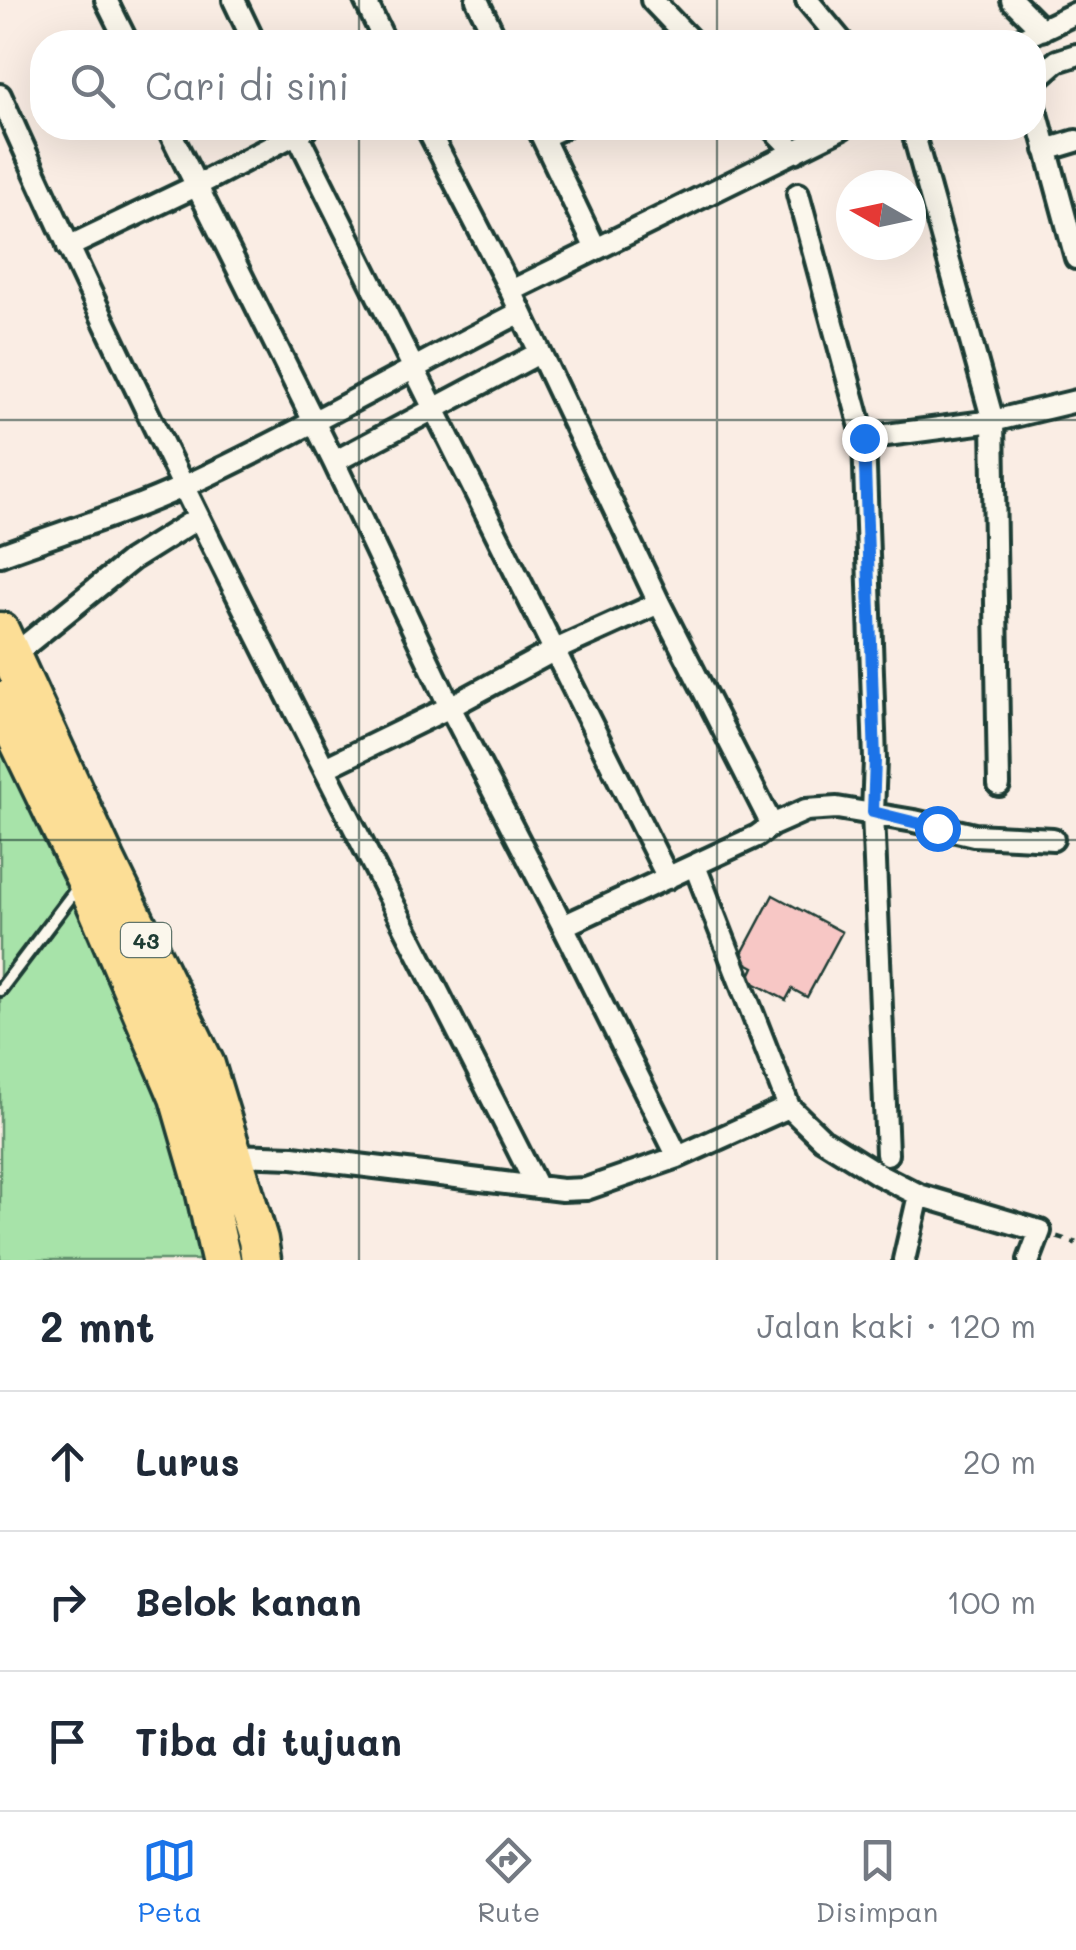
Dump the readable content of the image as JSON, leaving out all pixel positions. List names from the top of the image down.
{
  "streets": {
    "highway": ["43"]
  },
  "north": "left",
  "page": {
    "search": "Cari di sini",
    "heading": ["2 mnt", "Jalan kaki · 120 m"],
    "list": [
      ["Lurus", "20 m"],
      ["Belok kanan", "100 m"],
      "Tiba di tujuan"
    ],
    "nav": ["Peta", "Rute", "Disimpan"]
  }
}
